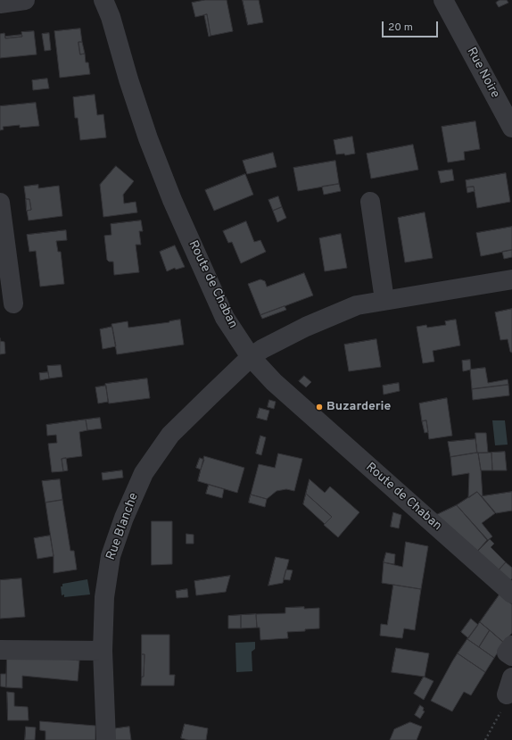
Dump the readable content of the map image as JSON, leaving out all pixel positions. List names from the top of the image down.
{
  "streets": {
    "street": ["Rue Noire", "Route de Chaban", "Rue Blanche"]
  },
  "crossings": [
    ["Route de Chaban", "Rue Blanche"]
  ],
  "places": ["Buzarderie"],
  "scale_bar": "20 m"
}
